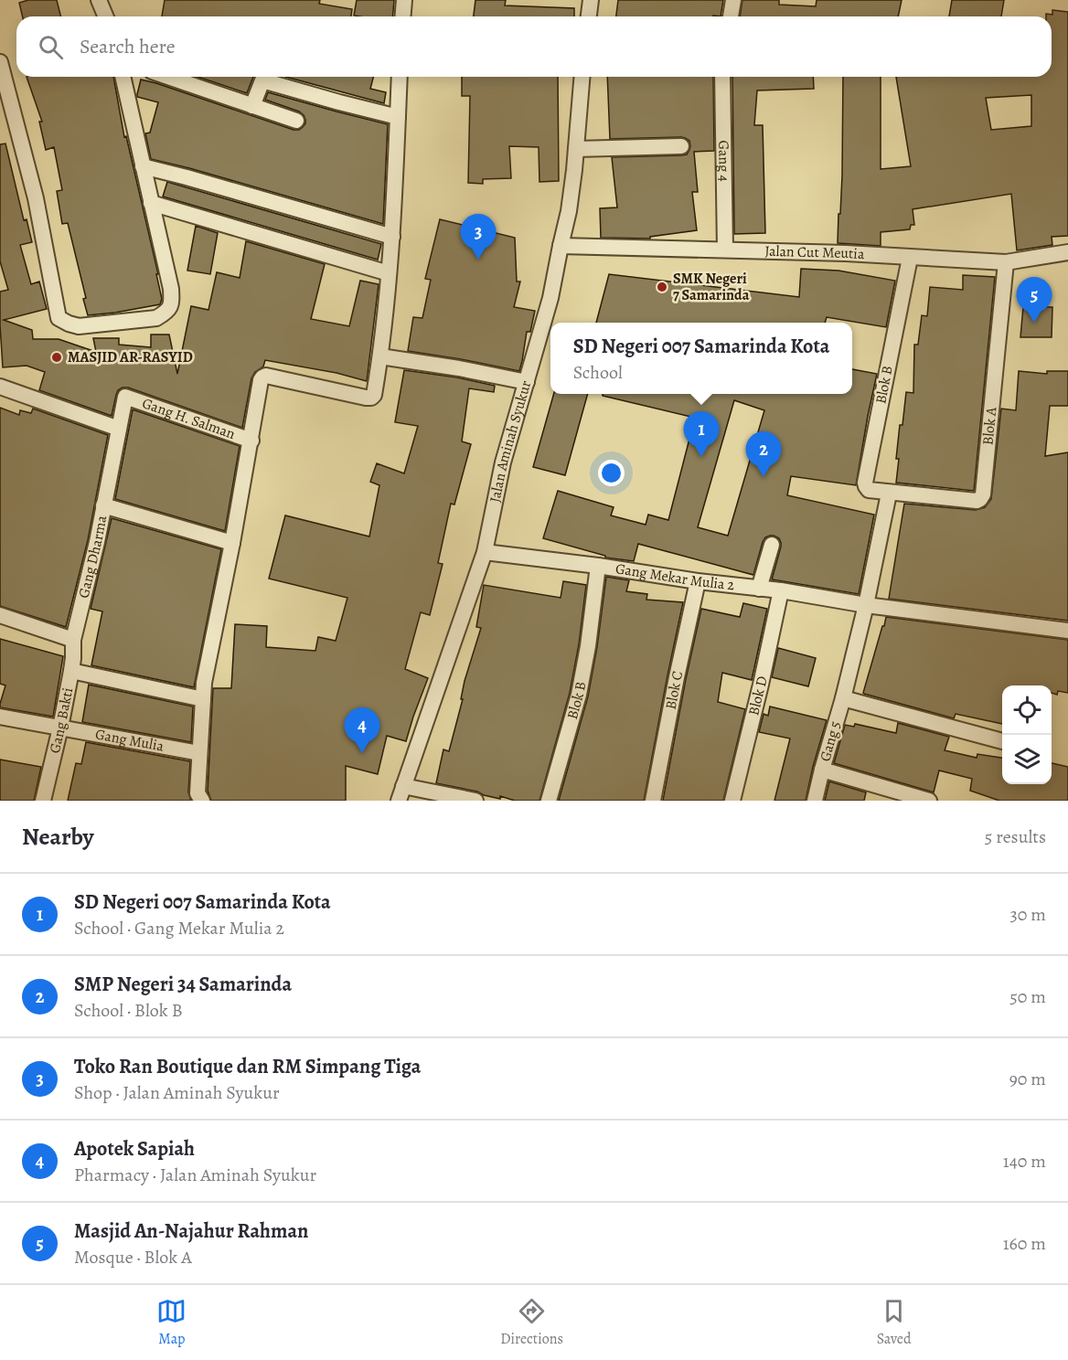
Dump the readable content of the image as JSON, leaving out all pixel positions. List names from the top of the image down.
{
  "streets": {
    "street": [
      "Gang 4",
      "Jalan Cut Meutia",
      "Blok B",
      "Gang H. Salman",
      "Blok A",
      "Jalan Aminah Syukur",
      "Gang Dharma",
      "Gang Mekar Mulia 2",
      "Blok C",
      "Blok D",
      "Gang Bakti",
      "Gang Mulia",
      "Gang 5"
    ]
  },
  "crossings": [
    ["Gang 4", "Jalan Cut Meutia"],
    ["Jalan Cut Meutia", "Blok B"],
    ["Jalan Cut Meutia", "Blok A"],
    ["Jalan Cut Meutia", "Jalan Aminah Syukur"],
    ["Blok B", "Blok A"],
    ["Blok B", "Gang Mekar Mulia 2"],
    ["Gang H. Salman", "Gang Dharma"],
    ["Jalan Aminah Syukur", "Gang Mekar Mulia 2"],
    ["Gang Dharma", "Gang Bakti"],
    ["Gang Mekar Mulia 2", "Blok C"],
    ["Gang Mekar Mulia 2", "Blok D"],
    ["Gang Mekar Mulia 2", "Gang 5"],
    ["Gang Bakti", "Gang Mulia"]
  ],
  "places": ["SMK Negeri 7 Samarinda", "MASJID AR-RASYID"],
  "page": {
    "search": "Search here",
    "pins": [
      "3",
      "5",
      "1",
      "2",
      "4"
    ],
    "popup": ["SD Negeri 007 Samarinda Kota", "School"],
    "heading": ["Nearby", "5 results"],
    "list": [
      {
        "mark": "1",
        "name": "SD Negeri 007 Samarinda Kota",
        "note": "School · Gang Mekar Mulia 2",
        "value": "30 m"
      },
      {
        "mark": "2",
        "name": "SMP Negeri 34 Samarinda",
        "note": "School · Blok B",
        "value": "50 m"
      },
      {
        "mark": "3",
        "name": "Toko Ran Boutique dan RM Simpang Tiga",
        "note": "Shop · Jalan Aminah Syukur",
        "value": "90 m"
      },
      {
        "mark": "4",
        "name": "Apotek Sapiah",
        "note": "Pharmacy · Jalan Aminah Syukur",
        "value": "140 m"
      },
      {
        "mark": "5",
        "name": "Masjid An-Najahur Rahman",
        "note": "Mosque · Blok A",
        "value": "160 m"
      }
    ],
    "nav": ["Map", "Directions", "Saved"]
  }
}
